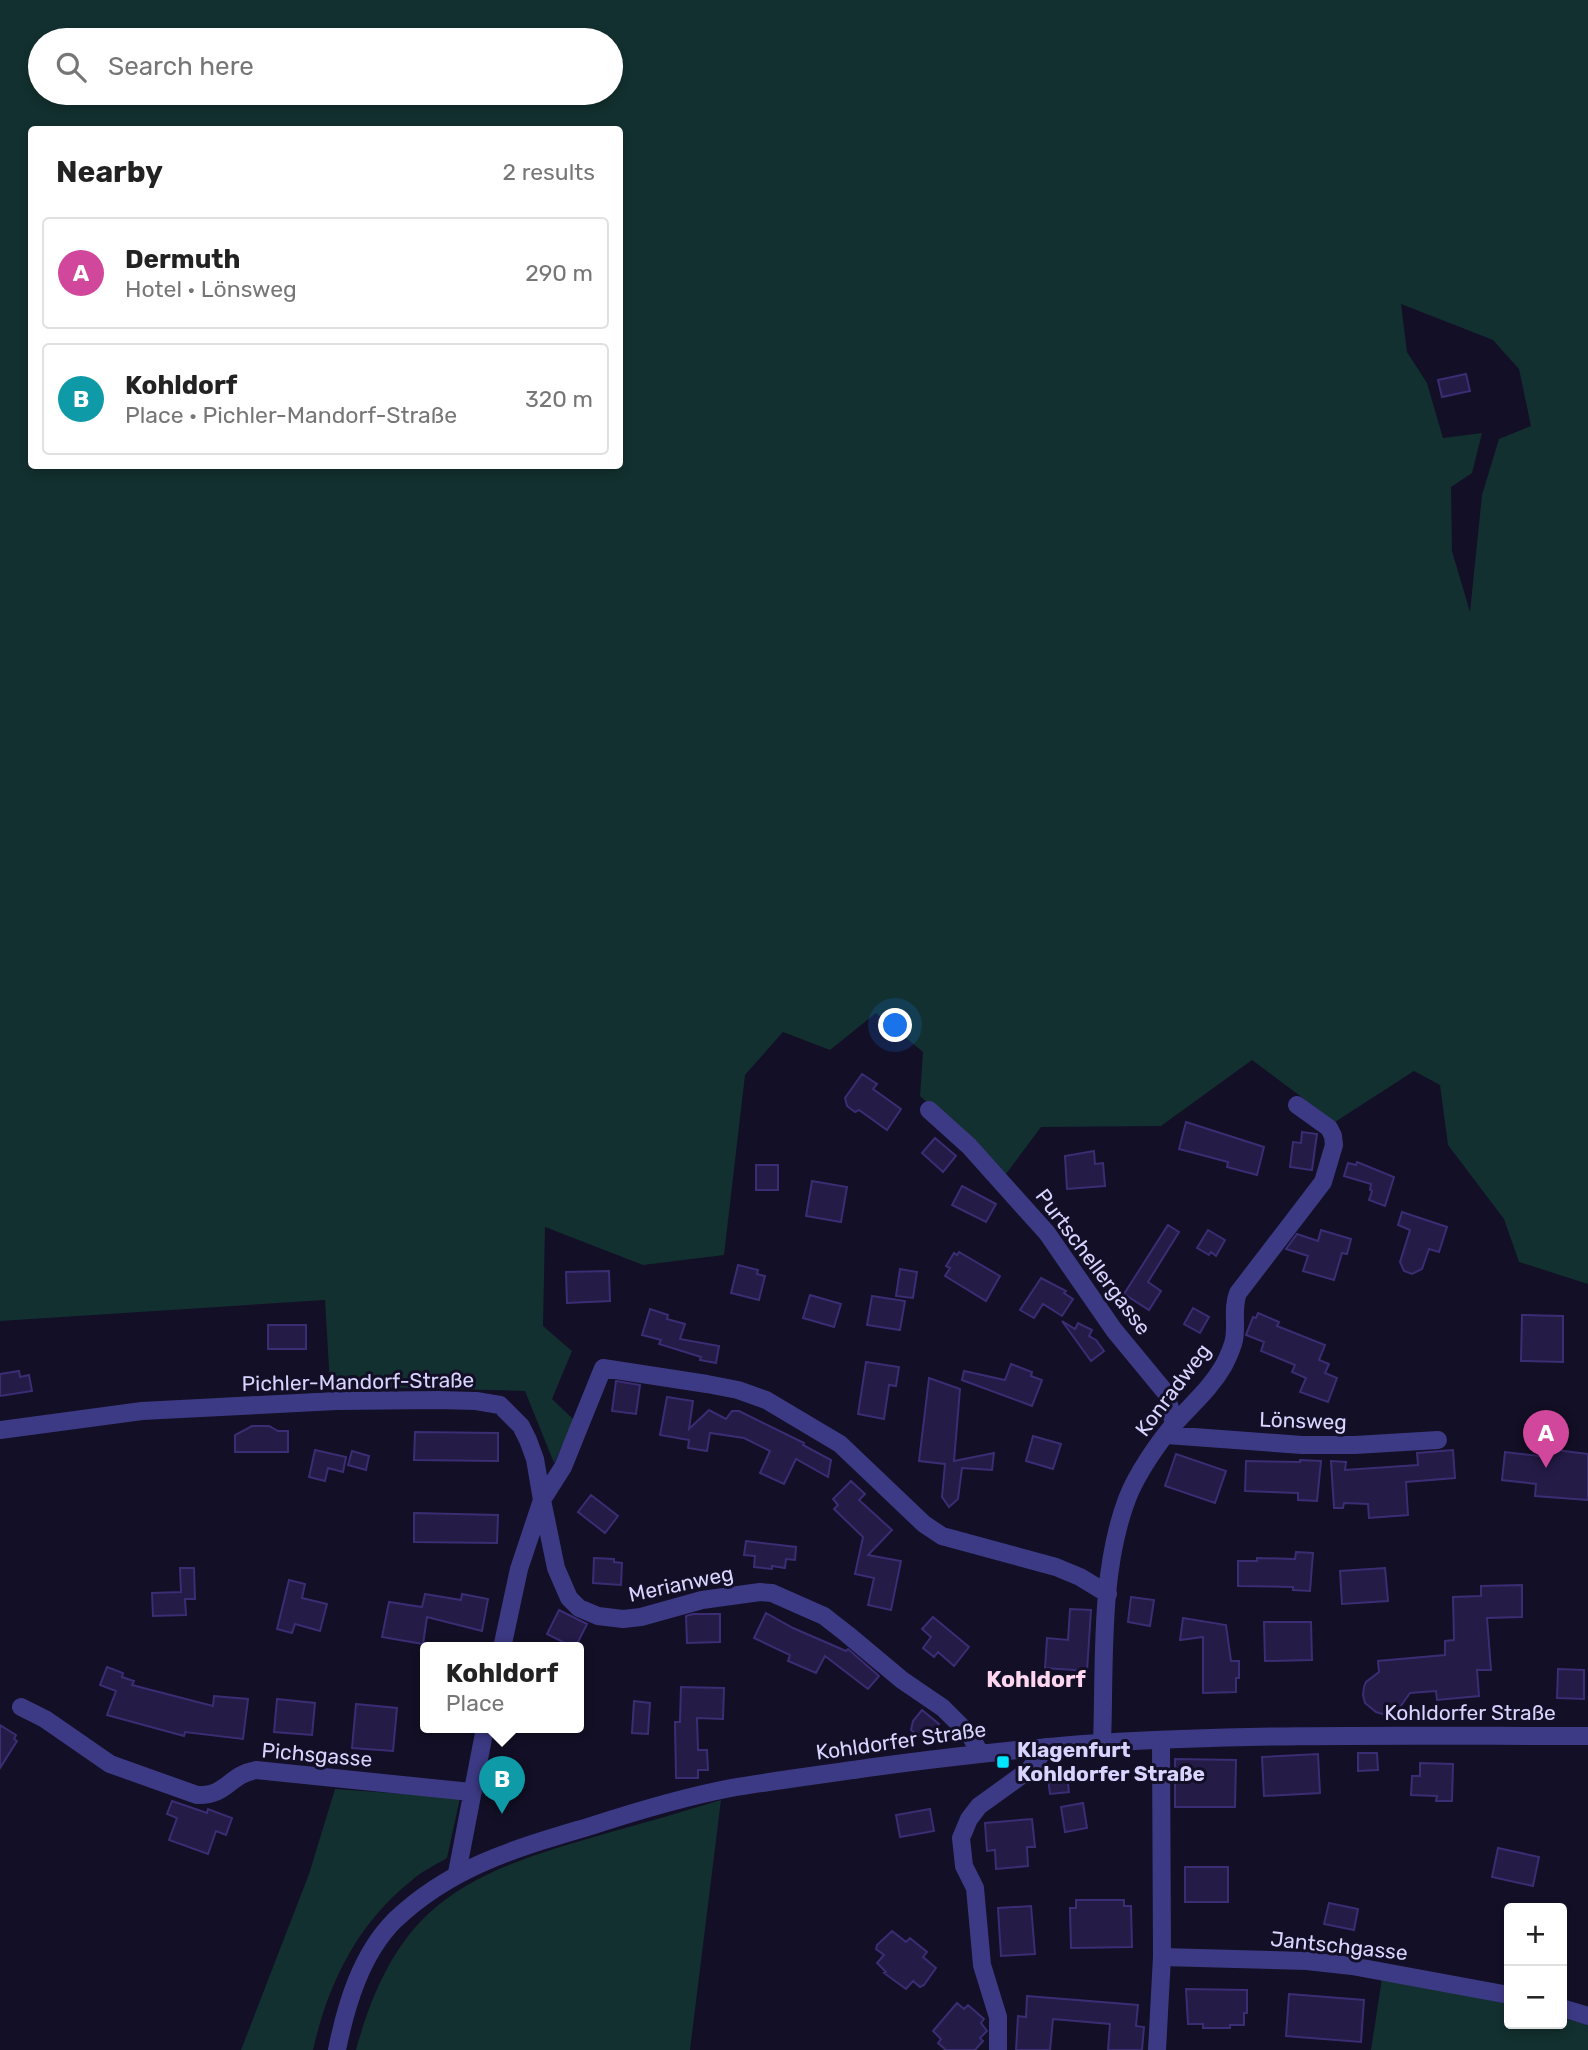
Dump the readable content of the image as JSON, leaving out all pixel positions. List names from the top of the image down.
{
  "streets": {
    "street": [
      "Purtschellergasse",
      "Pichler-Mandorf-Straße",
      "Konradweg",
      "Lönsweg",
      "Merianweg",
      "Kohldorfer Straße",
      "Pichsgasse",
      "Jantschgasse"
    ]
  },
  "crossings": [
    ["Purtschellergasse", "Konradweg"],
    ["Purtschellergasse", "Lönsweg"],
    ["Pichler-Mandorf-Straße", "Merianweg"],
    ["Konradweg", "Lönsweg"],
    ["Konradweg", "Kohldorfer Straße"],
    ["Merianweg", "Kohldorfer Straße"]
  ],
  "districts": ["Kohldorf"],
  "places": {
    "transit": ["Klagenfurt Kohldorfer Straße"]
  },
  "page": {
    "search": "Search here",
    "heading": ["Nearby", "2 results"],
    "list": [
      {
        "mark": "A",
        "name": "Dermuth",
        "note": "Hotel · Lönsweg",
        "value": "290 m"
      },
      {
        "mark": "B",
        "name": "Kohldorf",
        "note": "Place · Pichler-Mandorf-Straße",
        "value": "320 m"
      }
    ],
    "pins": ["A", "B"],
    "popup": ["Kohldorf", "Place"],
    "map_buttons": ["+", "−"]
  }
}
